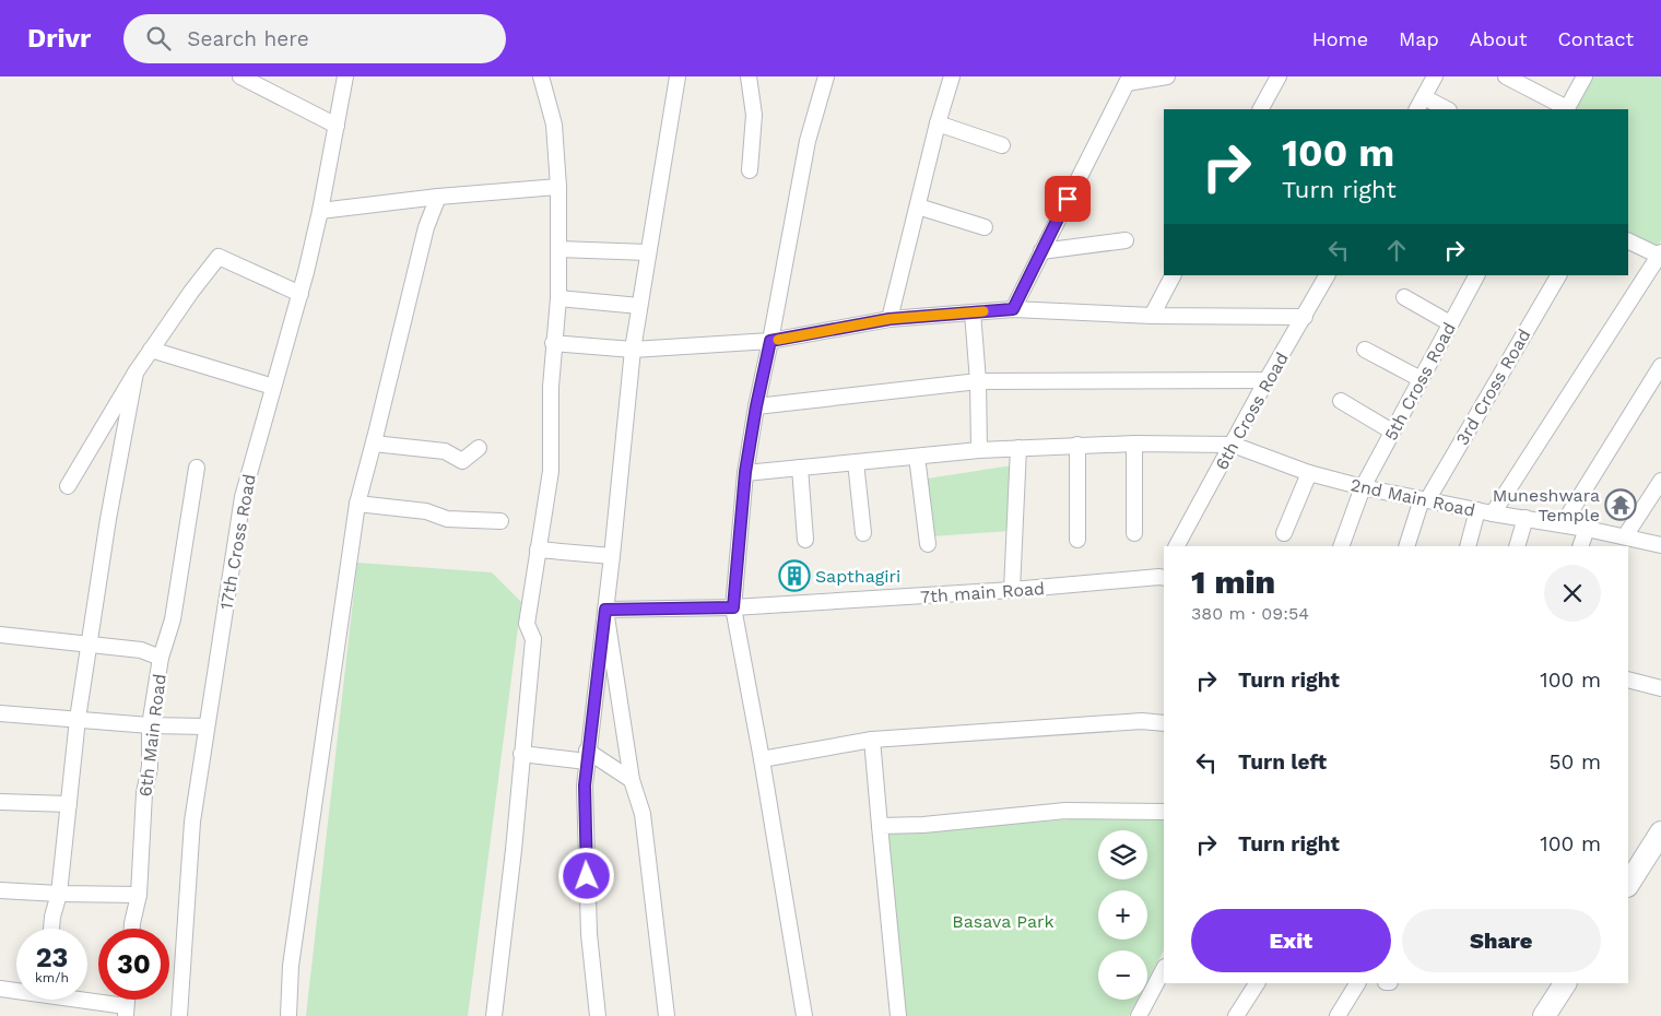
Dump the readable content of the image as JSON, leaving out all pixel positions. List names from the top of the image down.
{
  "streets": {
    "street": [
      "5th Cross Road",
      "3rd Cross Road",
      "6th Cross Road",
      "2nd Main Road",
      "17th Cross Road",
      "7th main Road",
      "6th Main Road"
    ]
  },
  "crossings": [
    ["5th Cross Road", "2nd Main Road"],
    ["3rd Cross Road", "2nd Main Road"],
    ["6th Cross Road", "2nd Main Road"]
  ],
  "parks": ["Basava Park"],
  "places": {
    "temple": ["Muneshwara Temple"],
    "building": ["Sapthagiri"]
  },
  "page": {
    "header": "Drivr",
    "search": "Search here",
    "nav": [
      "Home",
      "Map",
      "About",
      "Contact"
    ],
    "turn": ["100 m", "Turn right"],
    "heading": ["1 min", "380 m · 09:54"],
    "list": [
      {
        "name": "Turn right",
        "value": "100 m"
      },
      {
        "name": "Turn left",
        "value": "50 m"
      },
      {
        "name": "Turn right",
        "value": "100 m"
      }
    ],
    "map_buttons": ["+", "−"],
    "buttons": ["Exit", "Share"],
    "speed": "23 km/h",
    "limit": "30"
  }
}
